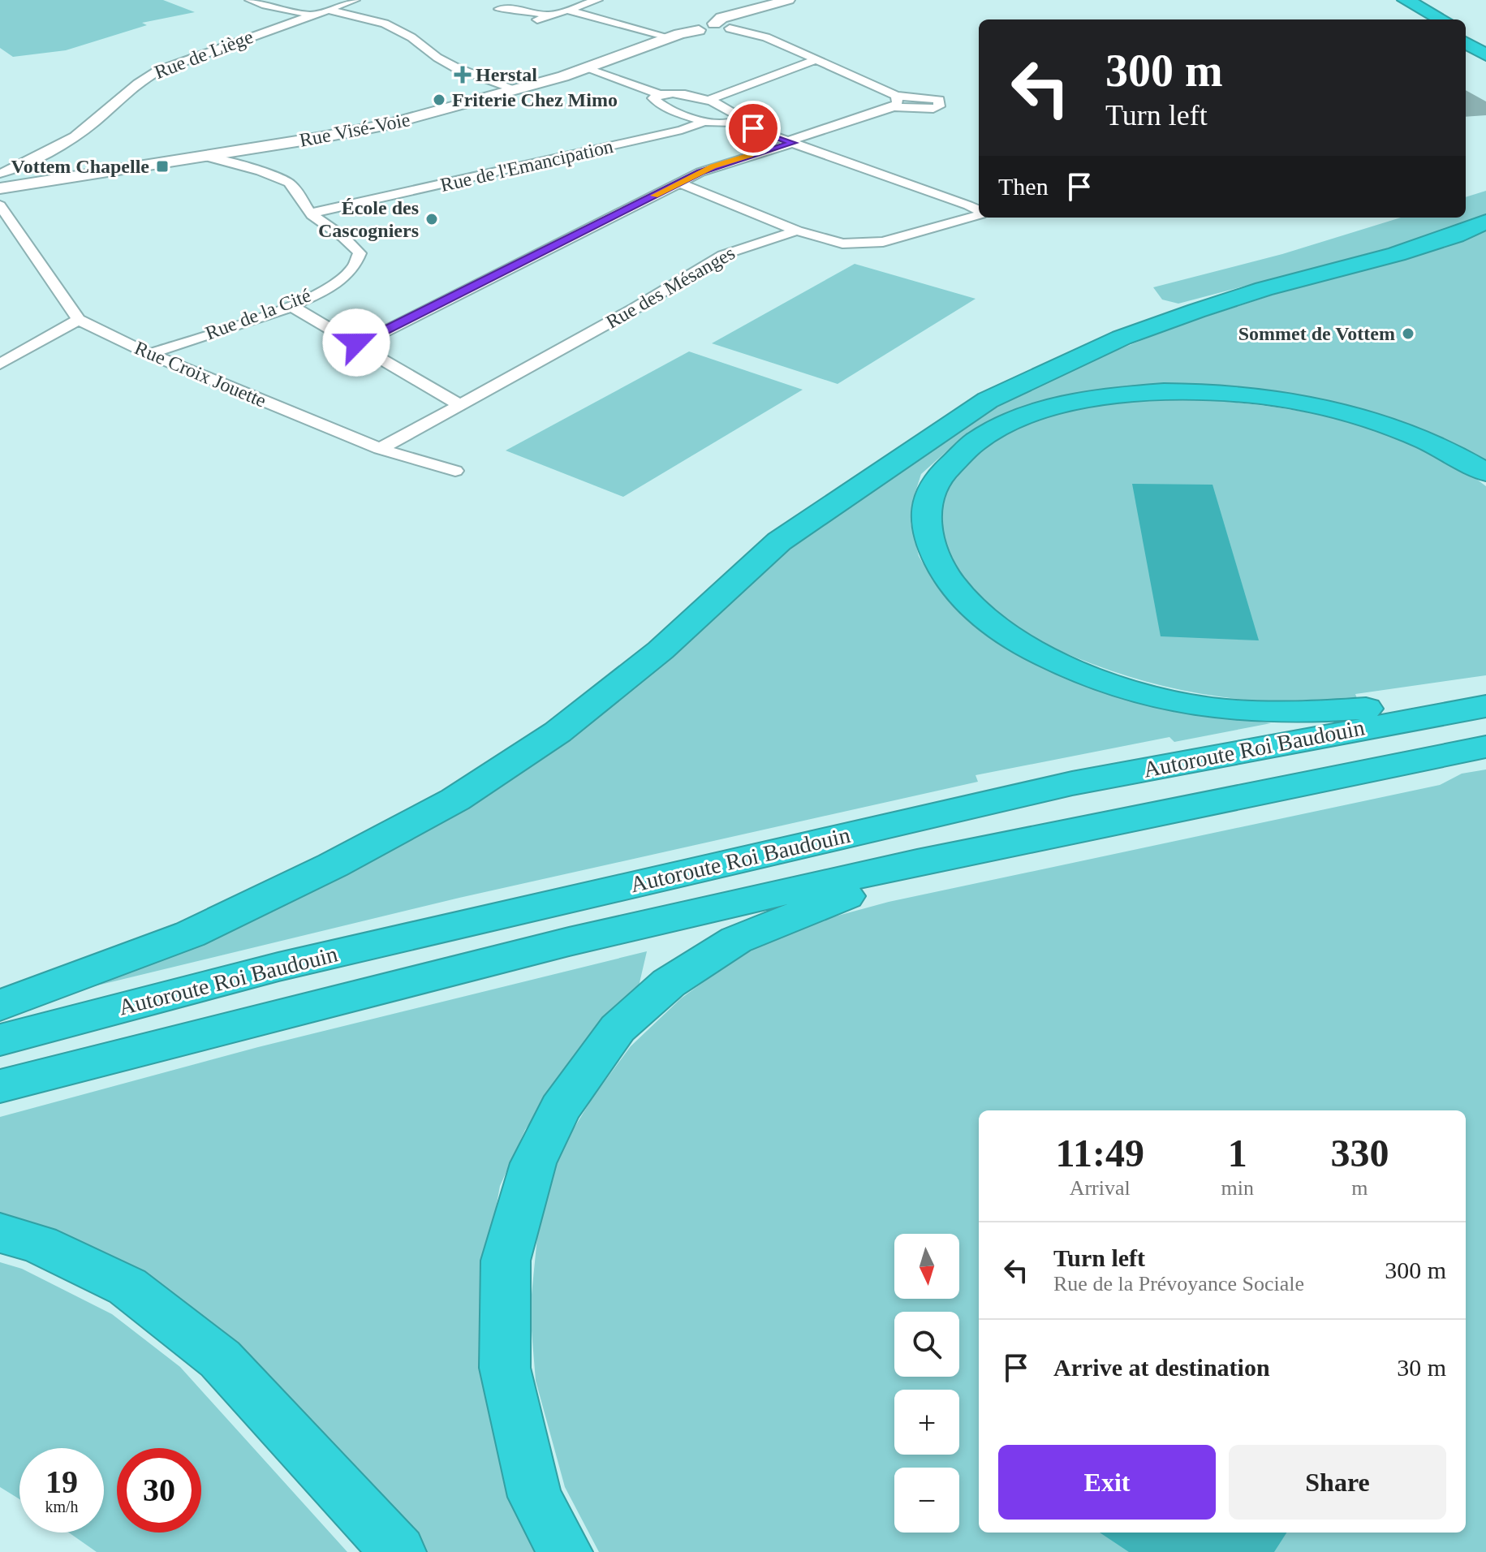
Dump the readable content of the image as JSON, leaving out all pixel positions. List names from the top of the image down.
{
  "streets": {
    "highway": ["Autoroute Roi Baudouin"],
    "street": [
      "Rue de Liège",
      "Rue Visé-Voie",
      "Rue de l'Emancipation",
      "Rue des Mésanges",
      "Rue de la Cité",
      "Rue Croix Jouette"
    ]
  },
  "crossings": [
    ["Rue Visé-Voie", "Rue de la Cité"],
    ["Rue de l'Emancipation", "Rue de la Cité"],
    ["Rue des Mésanges", "Rue Croix Jouette"],
    ["Rue de la Cité", "Rue Croix Jouette"]
  ],
  "places": {
    "health": ["Herstal"],
    "other": ["Friterie Chez Mimo", "École des Cascogniers", "Sommet de Vottem"],
    "transit": ["Vottem Chapelle"]
  },
  "north": "bottom",
  "page": {
    "turn": ["300 m", "Turn left"],
    "then": "Then",
    "eta": [
      "11:49",
      "Arrival",
      "1",
      "min",
      "330",
      "m"
    ],
    "list": [
      {
        "name": "Turn left",
        "note": "Rue de la Prévoyance Sociale",
        "value": "300 m"
      },
      {
        "name": "Arrive at destination",
        "value": "30 m"
      }
    ],
    "map_buttons": ["+", "−"],
    "buttons": ["Exit", "Share"],
    "speed": "19 km/h",
    "limit": "30"
  }
}
